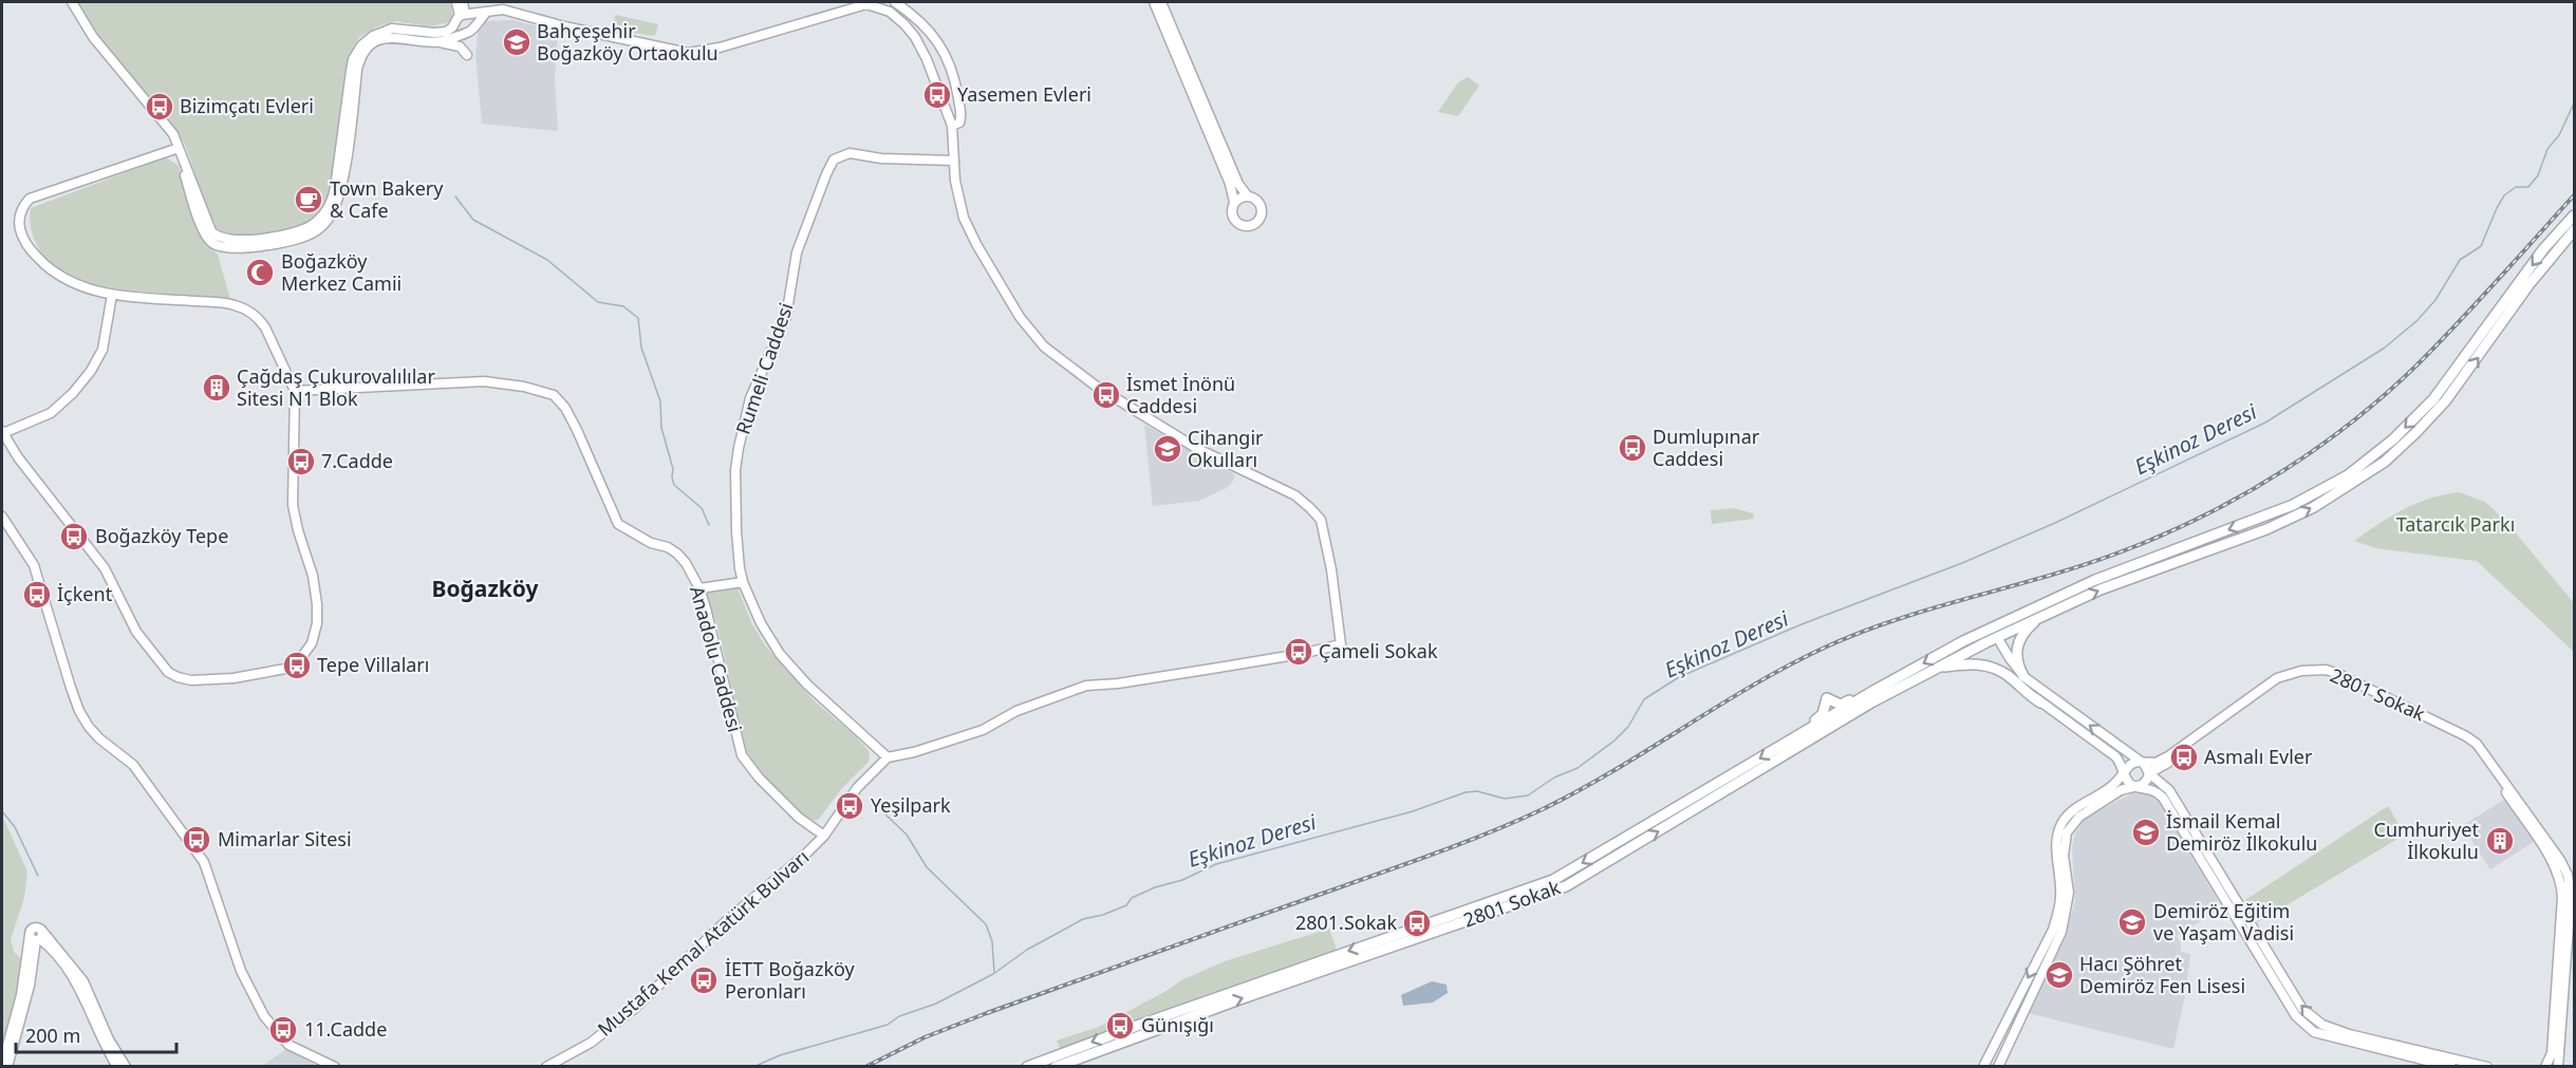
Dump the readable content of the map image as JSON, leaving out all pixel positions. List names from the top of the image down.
{
  "streets": {
    "main road": ["2801 Sokak"],
    "street": ["Rumeli Caddesi", "Anadolu Caddesi", "Mustafa Kemal Atatürk Bulvarı"]
  },
  "crossings": [
    ["Rumeli Caddesi", "Mustafa Kemal Atatürk Bulvarı"],
    ["Anadolu Caddesi", "Mustafa Kemal Atatürk Bulvarı"]
  ],
  "districts": ["Boğazköy"],
  "water": ["Eşkinoz Deresi"],
  "parks": ["Tatarcık Parkı"],
  "places": {
    "school or university": [
      "Bahçeşehir Boğazköy Ortaokulu",
      "Cihangir Okulları",
      "İsmail Kemal Demiröz İlkokulu",
      "Demiröz Eğitim ve Yaşam Vadisi",
      "Hacı Şöhret Demiröz Fen Lisesi"
    ],
    "bus stop": [
      "Yasemen Evleri",
      "Bizimçatı Evleri",
      "İsmet İnönü Caddesi",
      "Dumlupınar Caddesi",
      "7.Cadde",
      "Boğazköy Tepe",
      "İçkent",
      "Çameli Sokak",
      "Tepe Villaları",
      "Asmalı Evler",
      "Yeşilpark",
      "Mimarlar Sitesi",
      "2801.Sokak",
      "İETT Boğazköy Peronları",
      "Günışığı",
      "11.Cadde"
    ],
    "cafe": ["Town Bakery & Cafe"],
    "mosque": ["Boğazköy Merkez Camii"],
    "building": ["Çağdaş Çukurovalılılar Sitesi N1 Blok", "Cumhuriyet İlkokulu"]
  },
  "scale_bar": "200 m"
}
